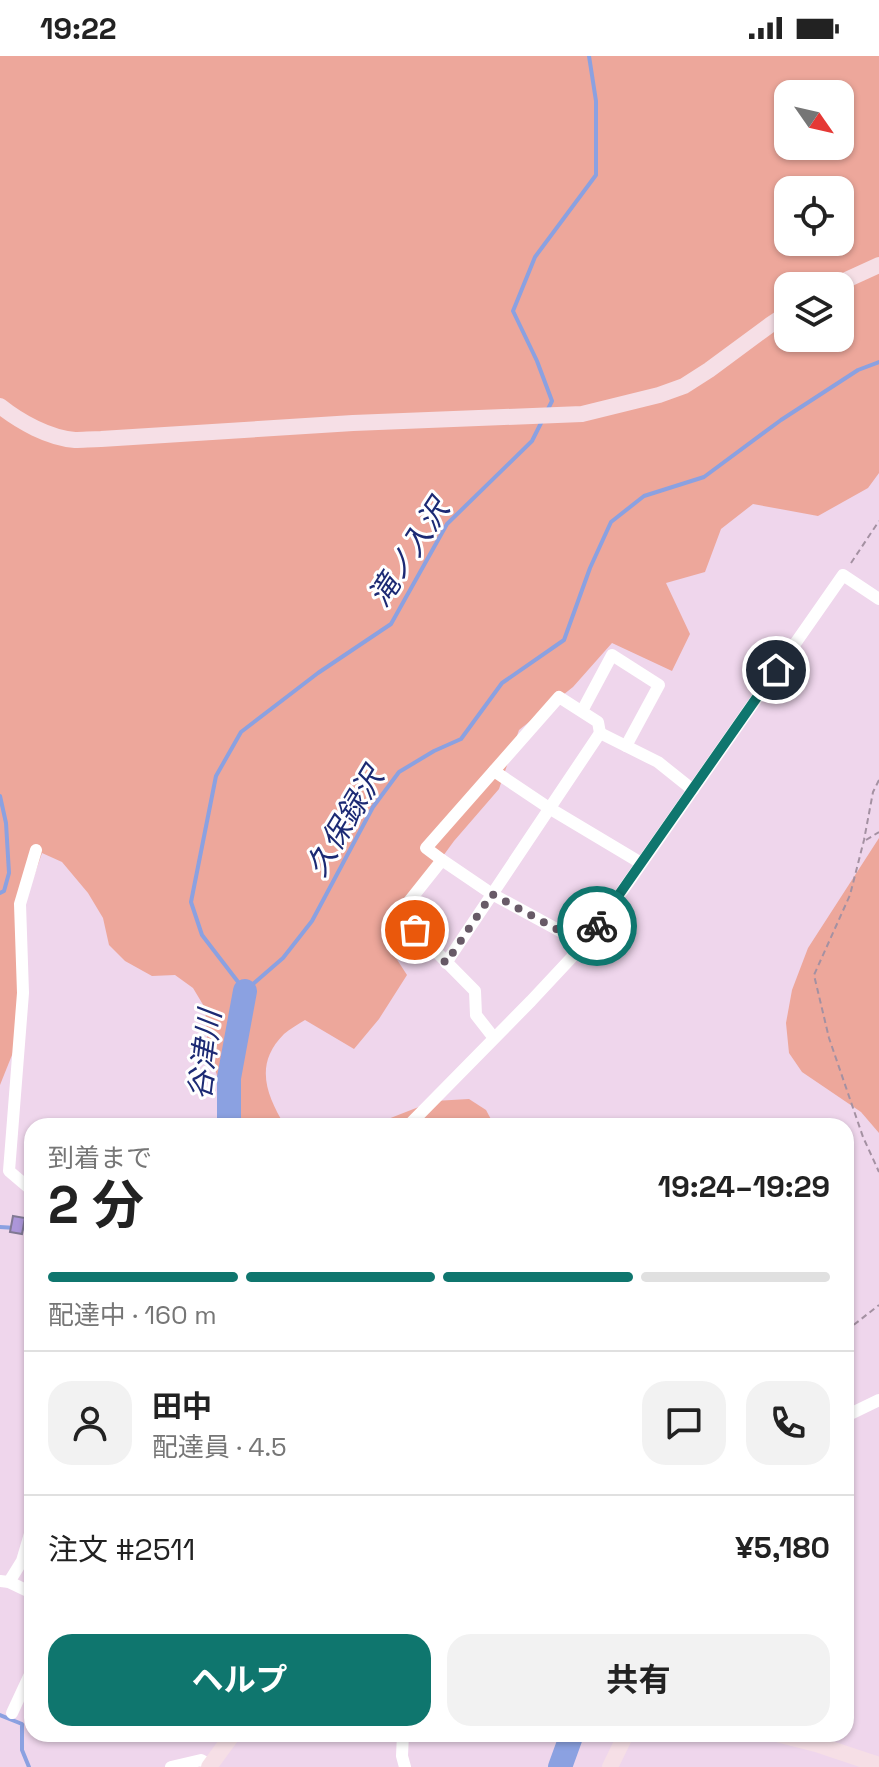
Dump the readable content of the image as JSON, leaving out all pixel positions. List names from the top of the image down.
{
  "water": ["滝ノ入沢", "久保録沢", "谷津川"],
  "north": "bottom right",
  "page": {
    "status": "19:22",
    "heading": ["2 分", "到着まで", "19:24–19:29"],
    "panel": [
      "田中",
      "配達員 · 4.5",
      "注文 #2511",
      "¥5,180"
    ],
    "bar": "配達中 · 160 m",
    "buttons": ["ヘルプ", "共有"]
  }
}
